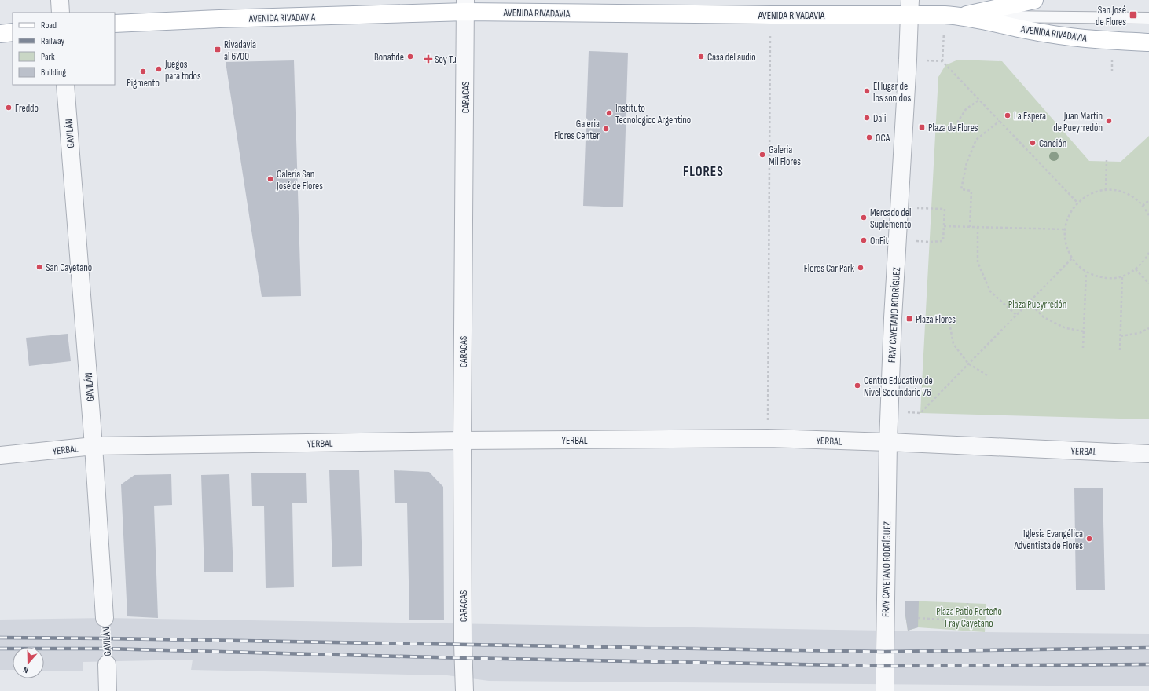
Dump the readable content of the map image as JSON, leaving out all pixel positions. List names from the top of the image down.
{
  "streets": {
    "main road": ["AVENIDA RIVADAVIA"],
    "street": [
      "CARACAS",
      "GAVILÁN",
      "FRAY CAYETANO RODRÍGUEZ",
      "YERBAL"
    ]
  },
  "crossings": [
    ["AVENIDA RIVADAVIA", "CARACAS"],
    ["AVENIDA RIVADAVIA", "FRAY CAYETANO RODRÍGUEZ"],
    ["CARACAS", "YERBAL"],
    ["GAVILÁN", "YERBAL"],
    ["FRAY CAYETANO RODRÍGUEZ", "YERBAL"]
  ],
  "districts": ["FLORES"],
  "parks": ["Plaza Pueyrredón", "Plaza Patio Porteño Fray Cayetano"],
  "places": {
    "transit": [
      "San José de Flores",
      "Rivadavia al 6700",
      "Plaza de Flores",
      "Plaza Flores"
    ],
    "other": [
      "Bonafide",
      "Casa del audio",
      "Juegos para todos",
      "Pigmento",
      "El lugar de los sonidos",
      "Freddo",
      "Instituto Tecnologico Argentino",
      "La Espera",
      "Dali",
      "Juan Martín de Pueyrredón",
      "Galeria Flores Center",
      "OCA",
      "Canción",
      "Galeria Mil Flores",
      "Galeria San José de Flores",
      "Mercado del Suplemento",
      "OnFit",
      "San Cayetano",
      "Flores Car Park",
      "Centro Educativo de Nivel Secundario 76",
      "Iglesia Evangélica Adventista de Flores"
    ],
    "health": ["Soy Tu"]
  },
  "legend": [
    "Road",
    "Railway",
    "Park",
    "Building"
  ],
  "north": "bottom"
}
